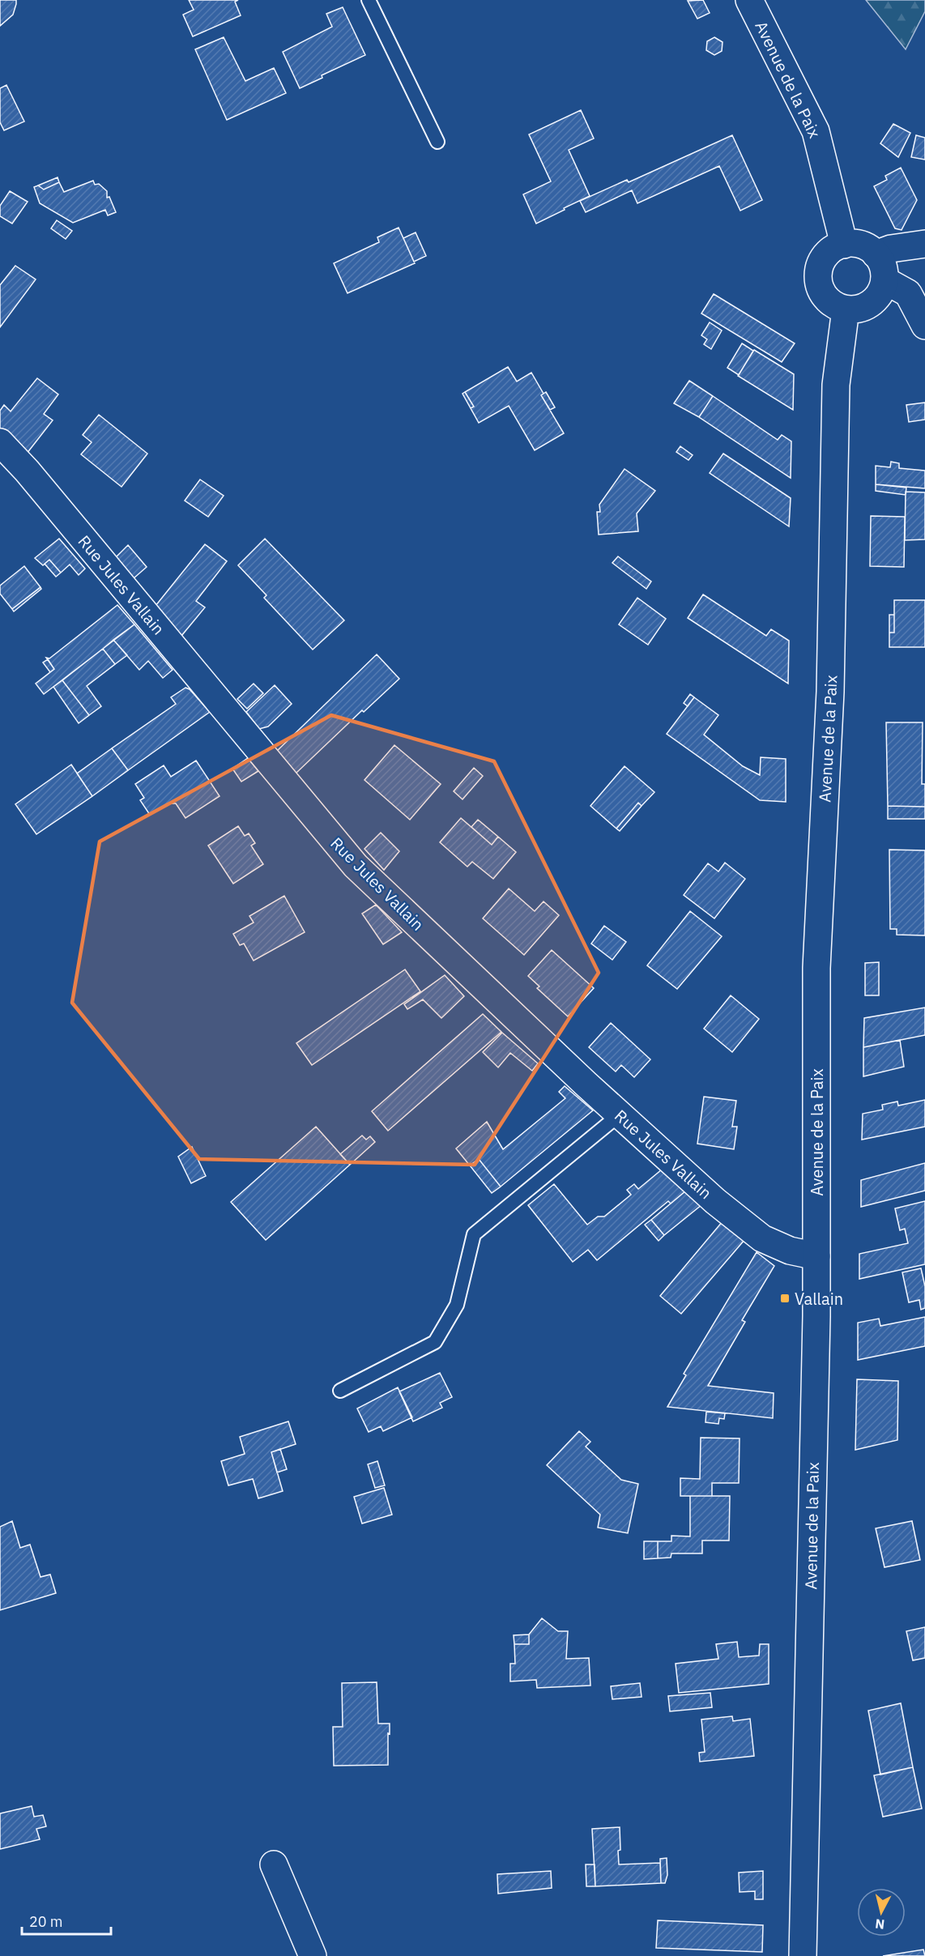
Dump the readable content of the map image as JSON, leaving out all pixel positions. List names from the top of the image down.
{
  "streets": {
    "main road": ["Avenue de la Paix", "Rue Jules Vallain"]
  },
  "crossings": [
    ["Avenue de la Paix", "Rue Jules Vallain"]
  ],
  "places": {
    "transit": ["Vallain"]
  },
  "scale_bar": "20 m",
  "north": "bottom"
}
